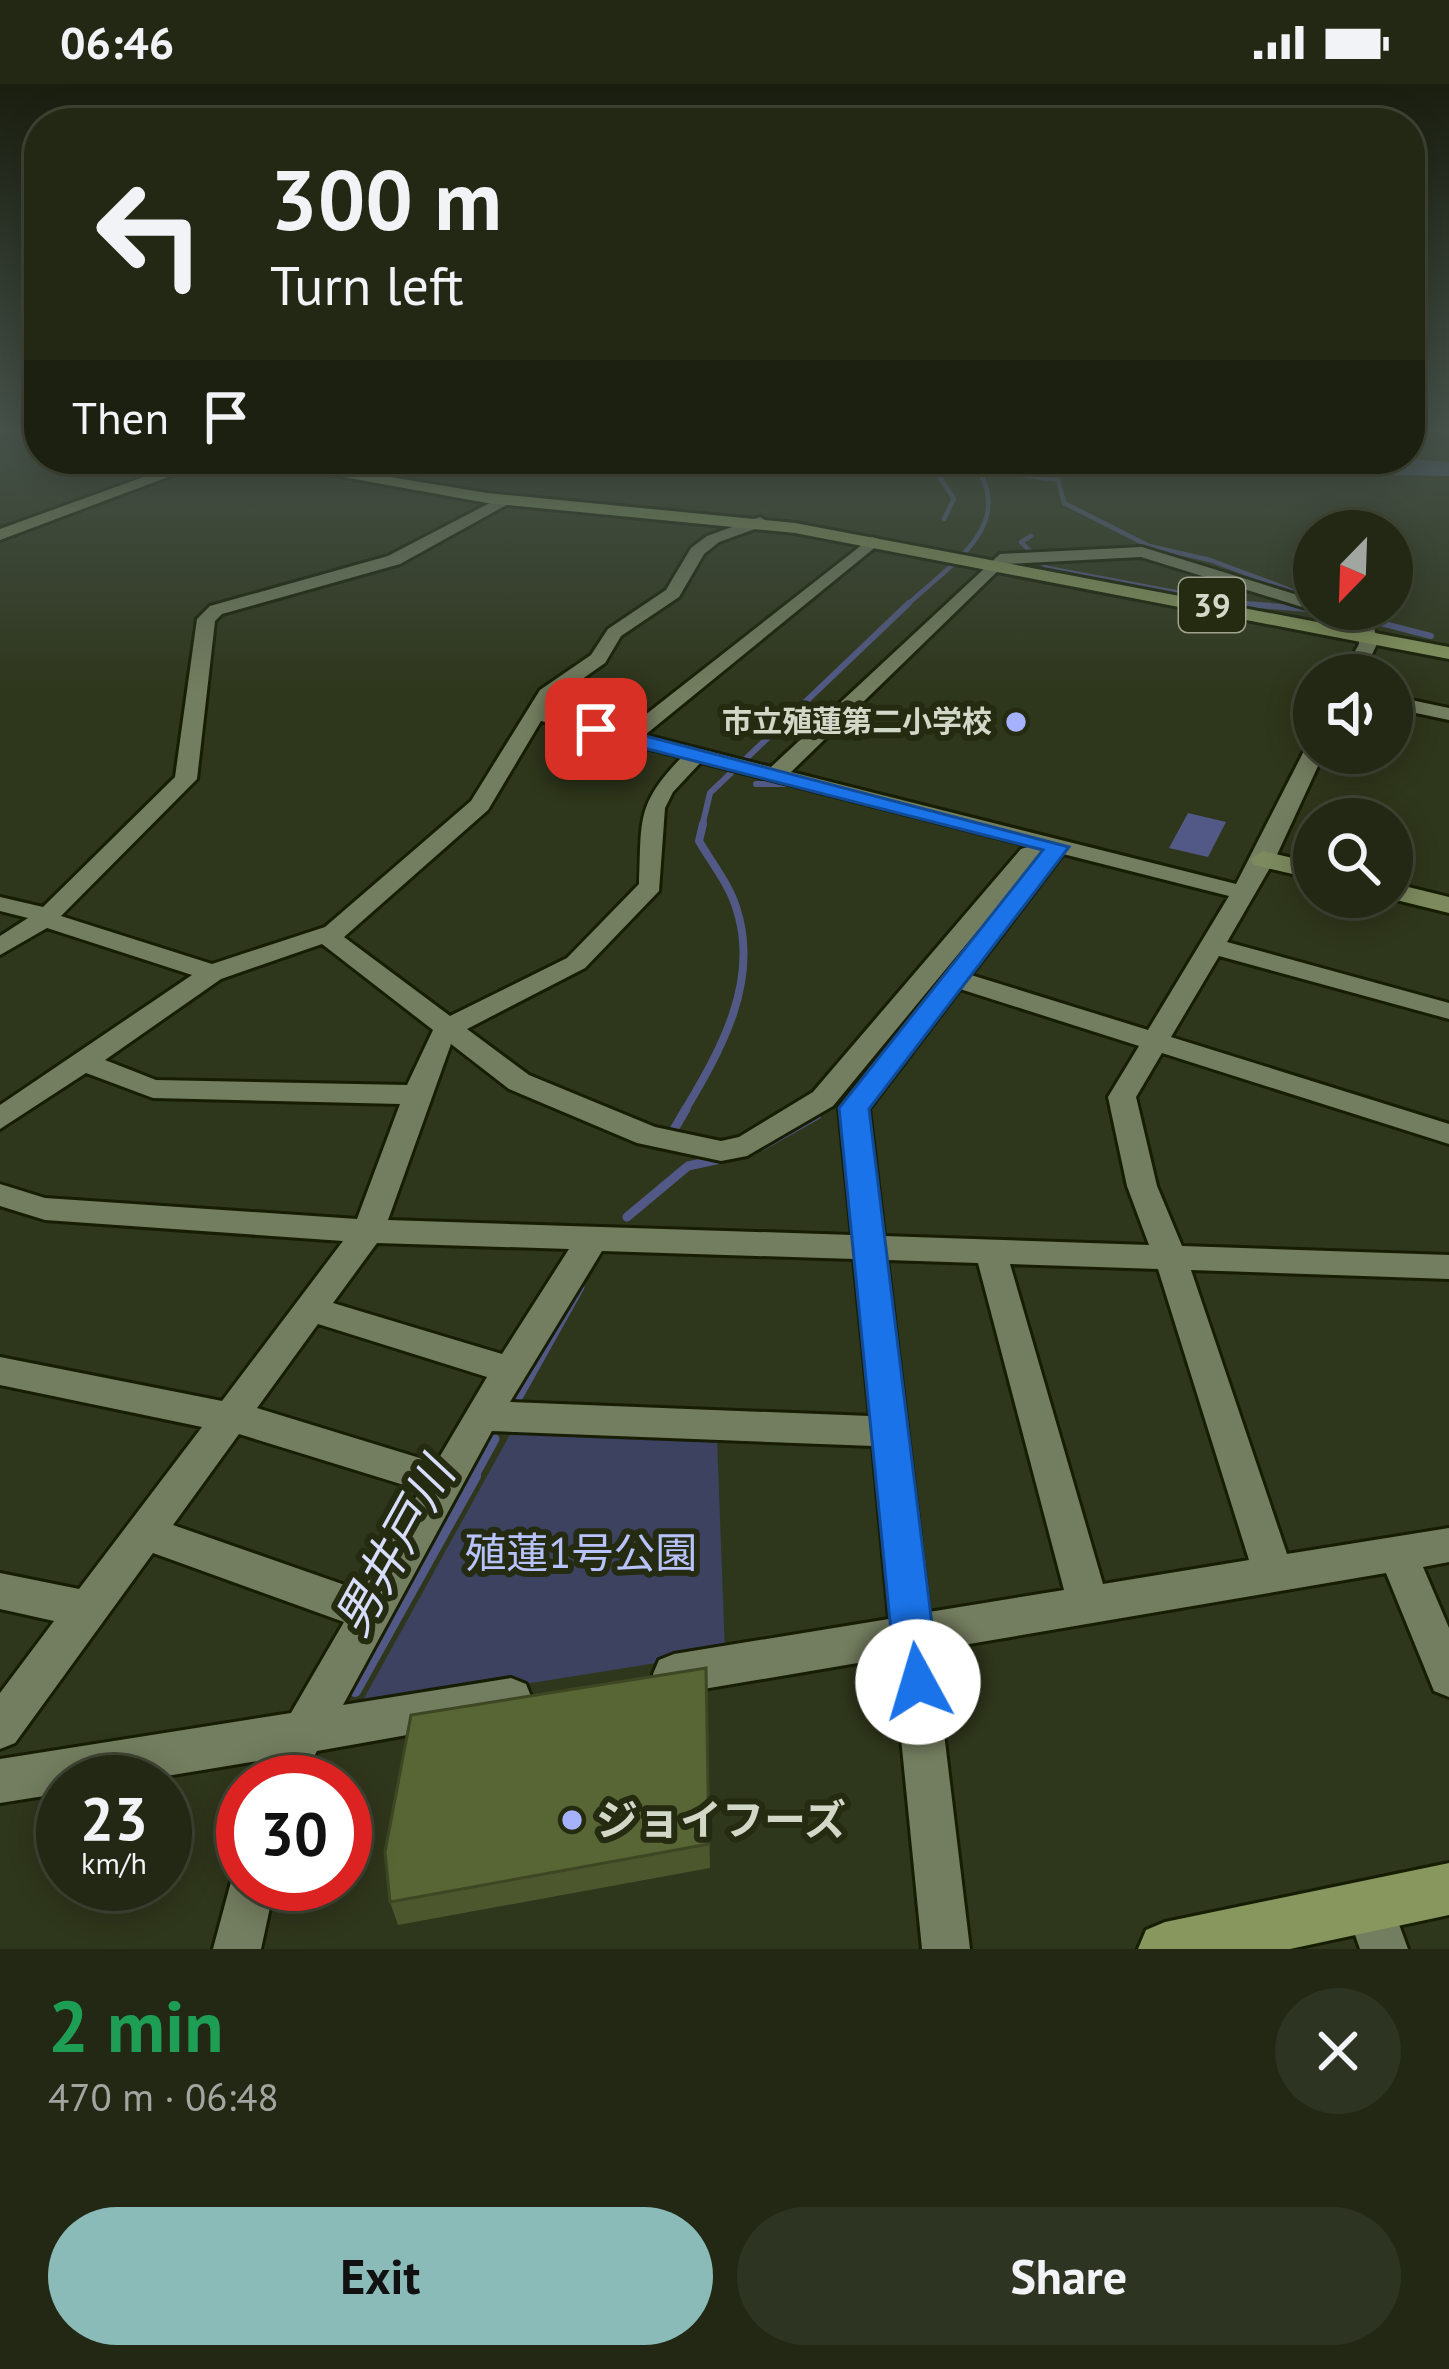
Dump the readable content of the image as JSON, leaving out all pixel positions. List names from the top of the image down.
{
  "streets": {
    "main road": ["39"]
  },
  "water": ["男井戸川"],
  "parks": ["殖蓮1号公園"],
  "places": ["市立殖蓮第二小学校", "ジョイフーズ"],
  "north": "bottom left",
  "page": {
    "status": "06:46",
    "turn": ["300 m", "Turn left"],
    "then": "Then",
    "speed": "23 km/h",
    "limit": "30",
    "heading": ["2 min", "470 m · 06:48"],
    "buttons": ["Exit", "Share"]
  }
}
